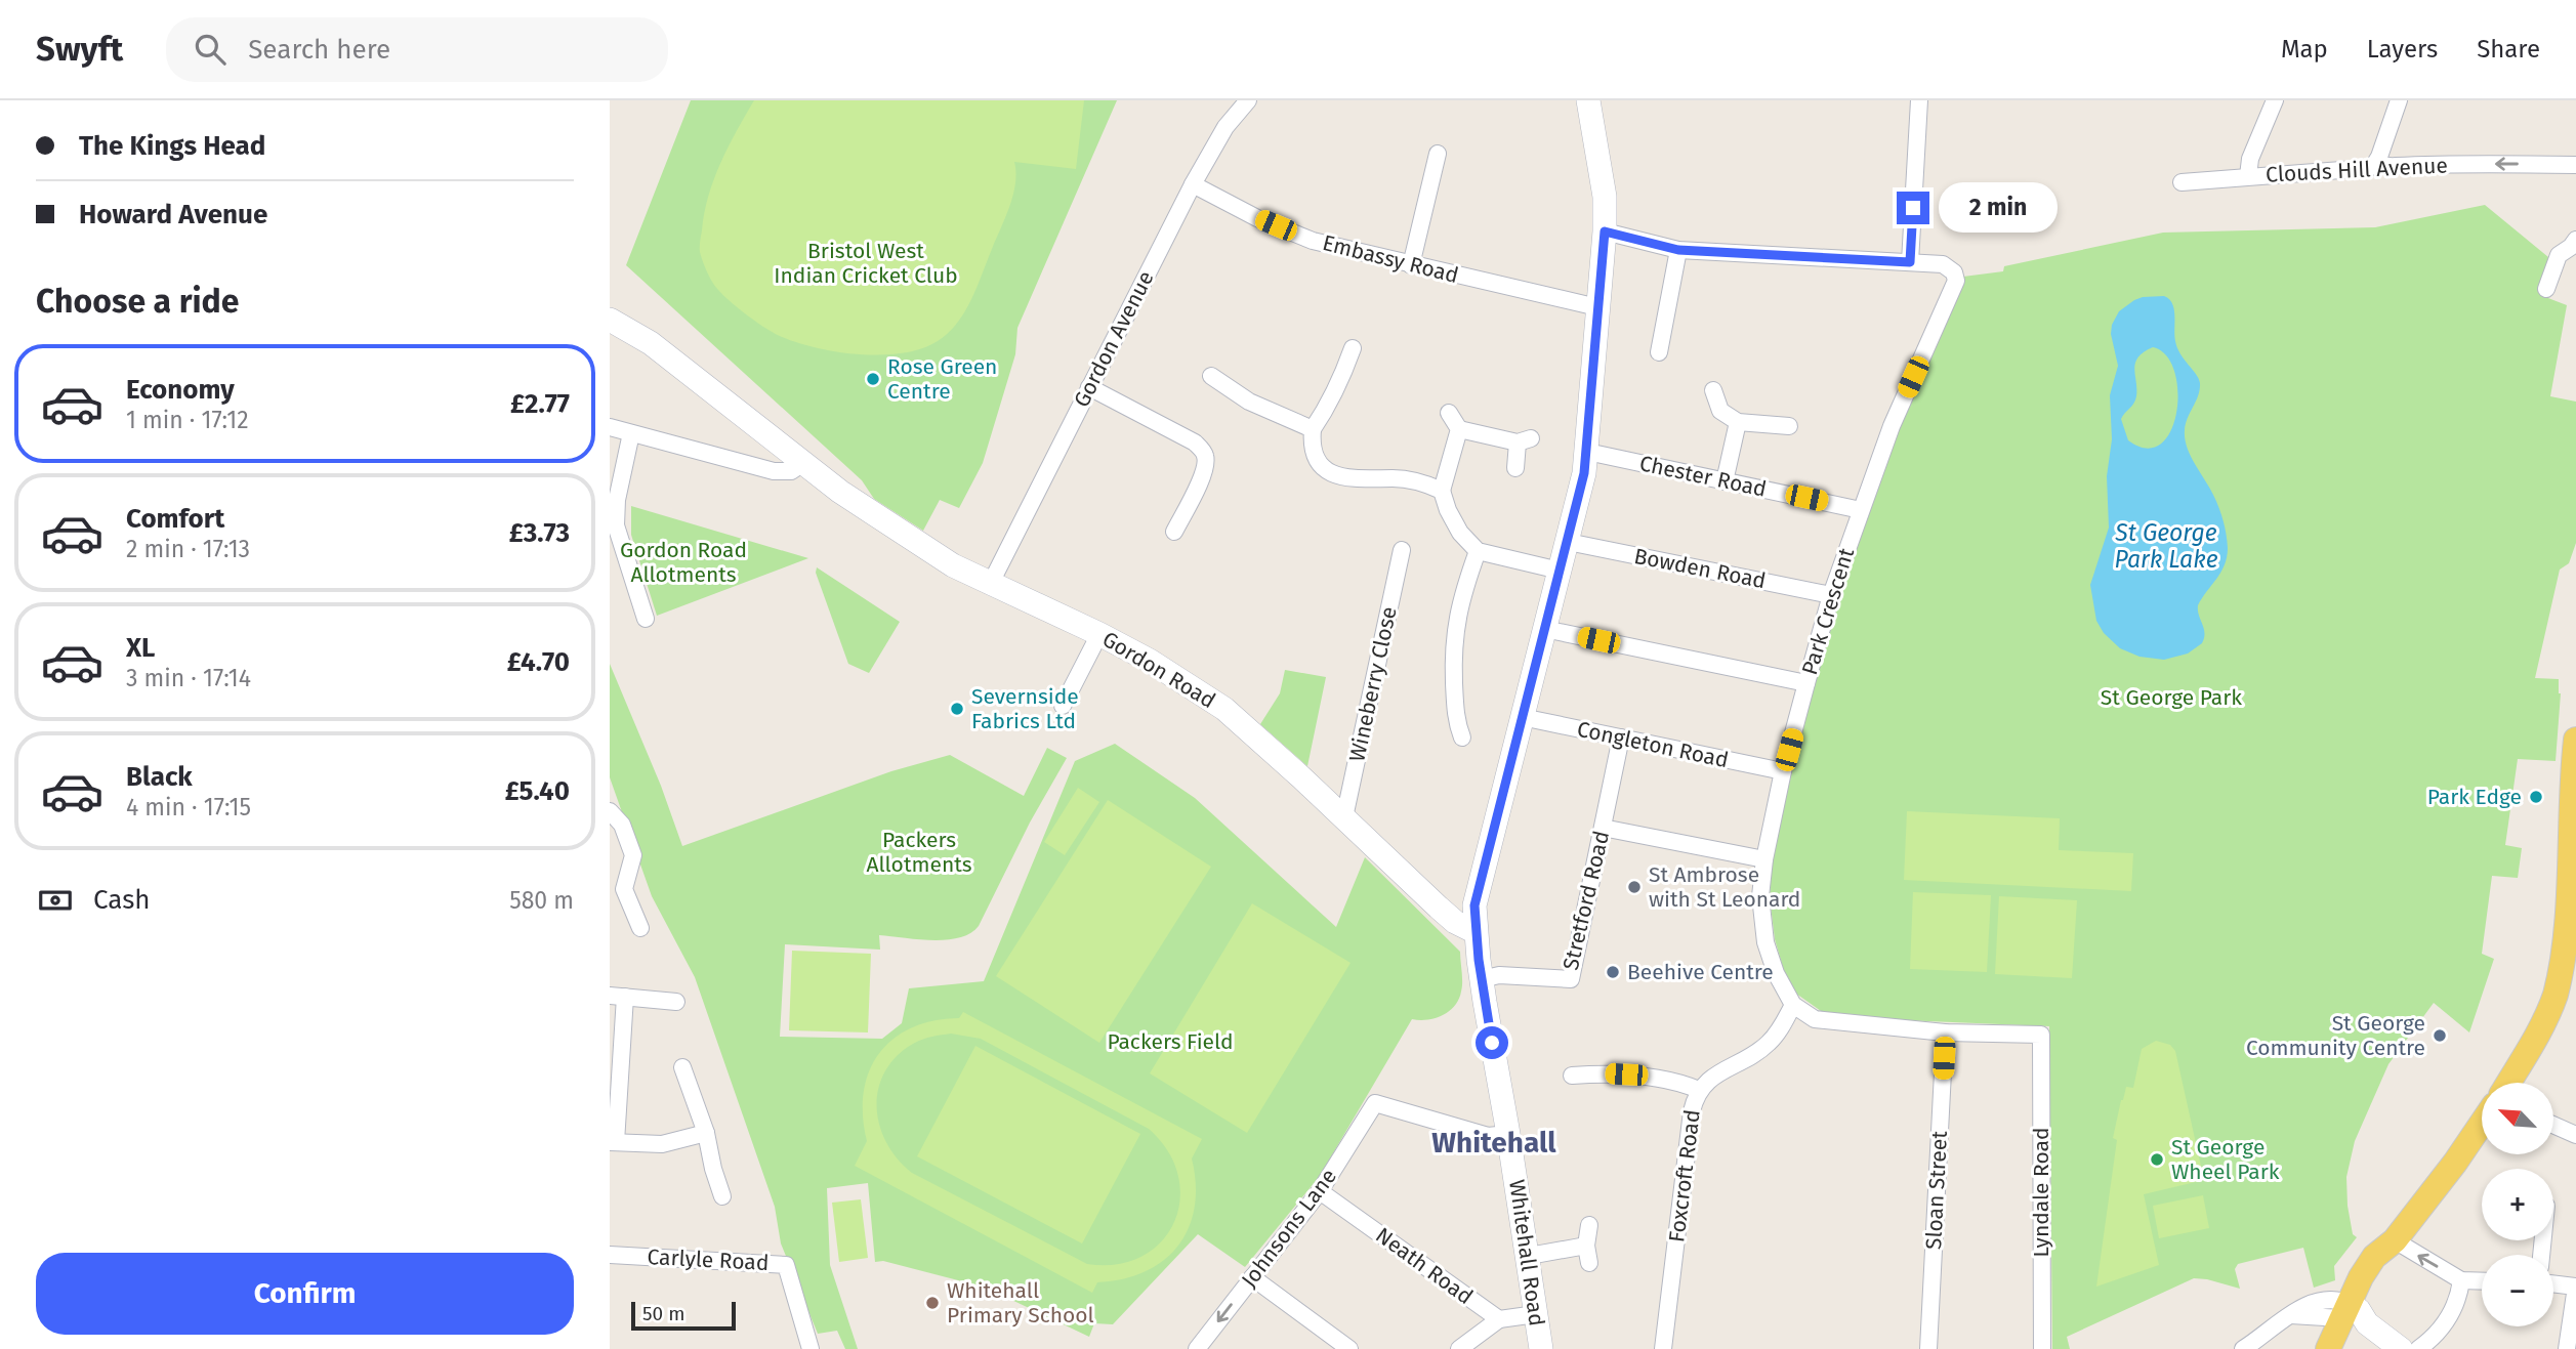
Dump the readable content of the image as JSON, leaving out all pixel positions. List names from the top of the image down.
{
  "streets": {
    "main road": ["Gordon Road", "Whitehall Road"],
    "street": [
      "Clouds Hill Avenue",
      "Embassy Road",
      "Gordon Avenue",
      "Chester Road",
      "Bowden Road",
      "Park Crescent",
      "Wineberry Close",
      "Congleton Road",
      "Stretford Road",
      "Foxcroft Road",
      "Sloan Street",
      "Lyndale Road",
      "Johnsons Lane",
      "Carlyle Road",
      "Neath Road"
    ]
  },
  "crossings": [
    ["Embassy Road", "Gordon Avenue"],
    ["Embassy Road", "Whitehall Road"],
    ["Gordon Avenue", "Gordon Road"],
    ["Chester Road", "Park Crescent"],
    ["Chester Road", "Whitehall Road"],
    ["Bowden Road", "Park Crescent"],
    ["Bowden Road", "Whitehall Road"],
    ["Park Crescent", "Congleton Road"],
    ["Park Crescent", "Foxcroft Road"],
    ["Gordon Road", "Wineberry Close"],
    ["Gordon Road", "Whitehall Road"],
    ["Congleton Road", "Stretford Road"],
    ["Congleton Road", "Whitehall Road"],
    ["Stretford Road", "Whitehall Road"],
    ["Sloan Street", "Lyndale Road"],
    ["Johnsons Lane", "Whitehall Road"],
    ["Johnsons Lane", "Neath Road"]
  ],
  "one_way": ["Clouds Hill Avenue"],
  "districts": ["Whitehall"],
  "water": ["St George Park Lake"],
  "parks": [
    "Bristol West Indian Cricket Club",
    "Gordon Road Allotments",
    "St George Park",
    "Packers Allotments",
    "Packers Field"
  ],
  "places": [
    "Rose Green Centre",
    "Severnside Fabrics Ltd",
    "Park Edge",
    "St Ambrose with St Leonard",
    "Beehive Centre",
    "St George Community Centre",
    "St George Wheel Park",
    "Whitehall Primary School"
  ],
  "scale_bar": "50 m",
  "north": "top left",
  "page": {
    "header": "Swyft",
    "search": "Search here",
    "nav": ["Map", "Layers", "Share"],
    "banner": ["The Kings Head", "Howard Avenue"],
    "bubble": "2 min",
    "heading": "Choose a ride",
    "list": [
      {
        "name": "Economy",
        "note": "1 min · 17:12",
        "value": "£2.77"
      },
      {
        "name": "Comfort",
        "note": "2 min · 17:13",
        "value": "£3.73"
      },
      {
        "name": "XL",
        "note": "3 min · 17:14",
        "value": "£4.70"
      },
      {
        "name": "Black",
        "note": "4 min · 17:15",
        "value": "£5.40"
      }
    ],
    "pay": ["Cash", "580 m"],
    "map_buttons": ["+", "−"],
    "buttons": "Confirm",
    "scale": "50 m"
  }
}
